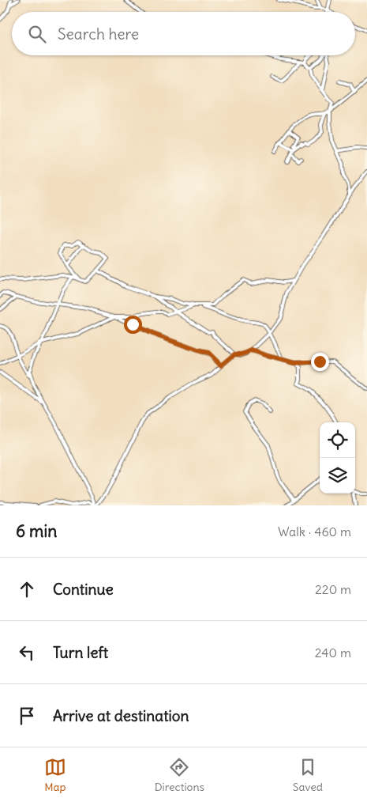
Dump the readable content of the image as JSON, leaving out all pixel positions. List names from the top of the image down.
{
  "page": {
    "search": "Search here",
    "heading": ["6 min", "Walk · 460 m"],
    "list": [
      ["Continue", "220 m"],
      ["Turn left", "240 m"],
      "Arrive at destination"
    ],
    "nav": ["Map", "Directions", "Saved"]
  }
}
